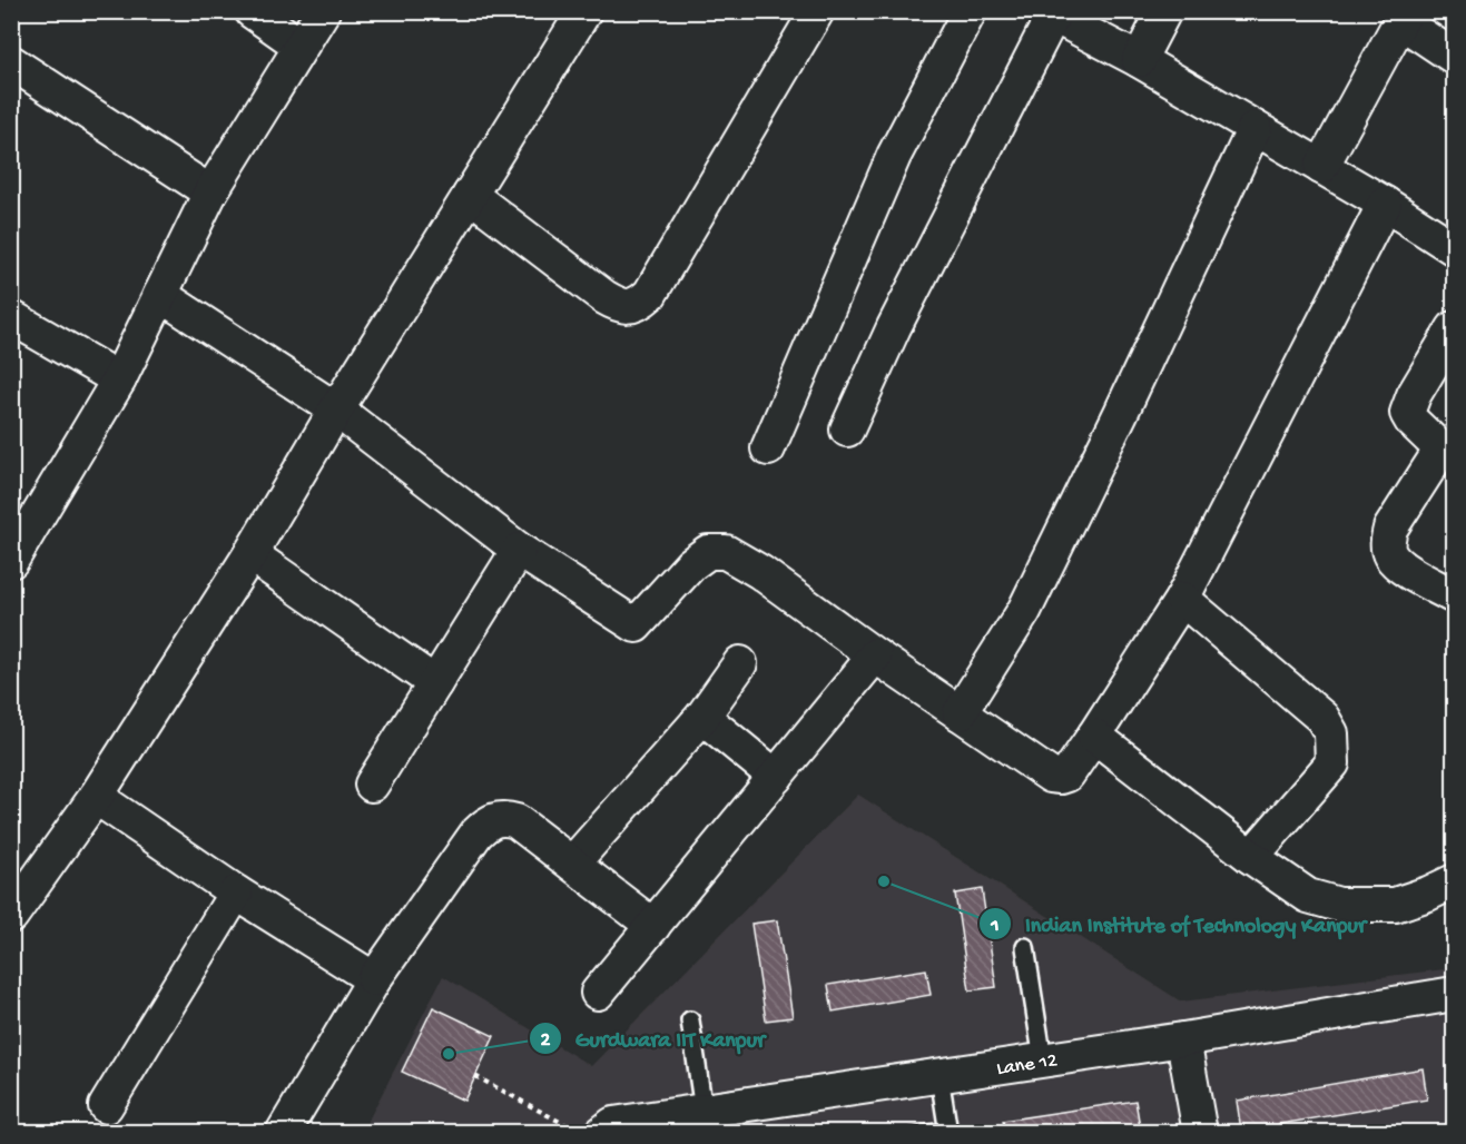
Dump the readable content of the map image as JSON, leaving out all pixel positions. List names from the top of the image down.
{
  "streets": {
    "street": ["Lane 12"]
  },
  "places": ["Indian Institute of Technology Kanpur", "Gurdwara IIT Kanpur"]
}
